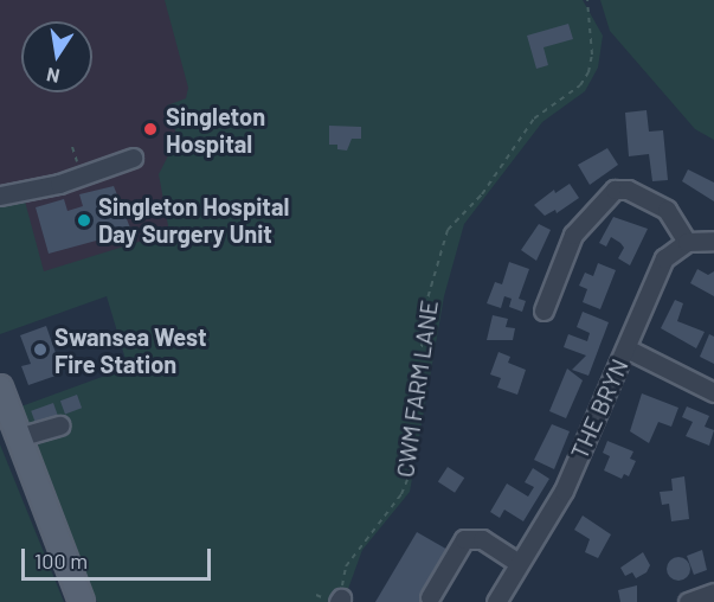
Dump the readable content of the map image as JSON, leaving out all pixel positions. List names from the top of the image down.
{
  "streets": {
    "street": ["THE BRYN"],
    "path": ["CWM FARM LANE"]
  },
  "places": ["Singleton Hospital", "Singleton Hospital Day Surgery Unit", "Swansea West Fire Station"],
  "scale_bar": "100 m",
  "north": "bottom"
}
